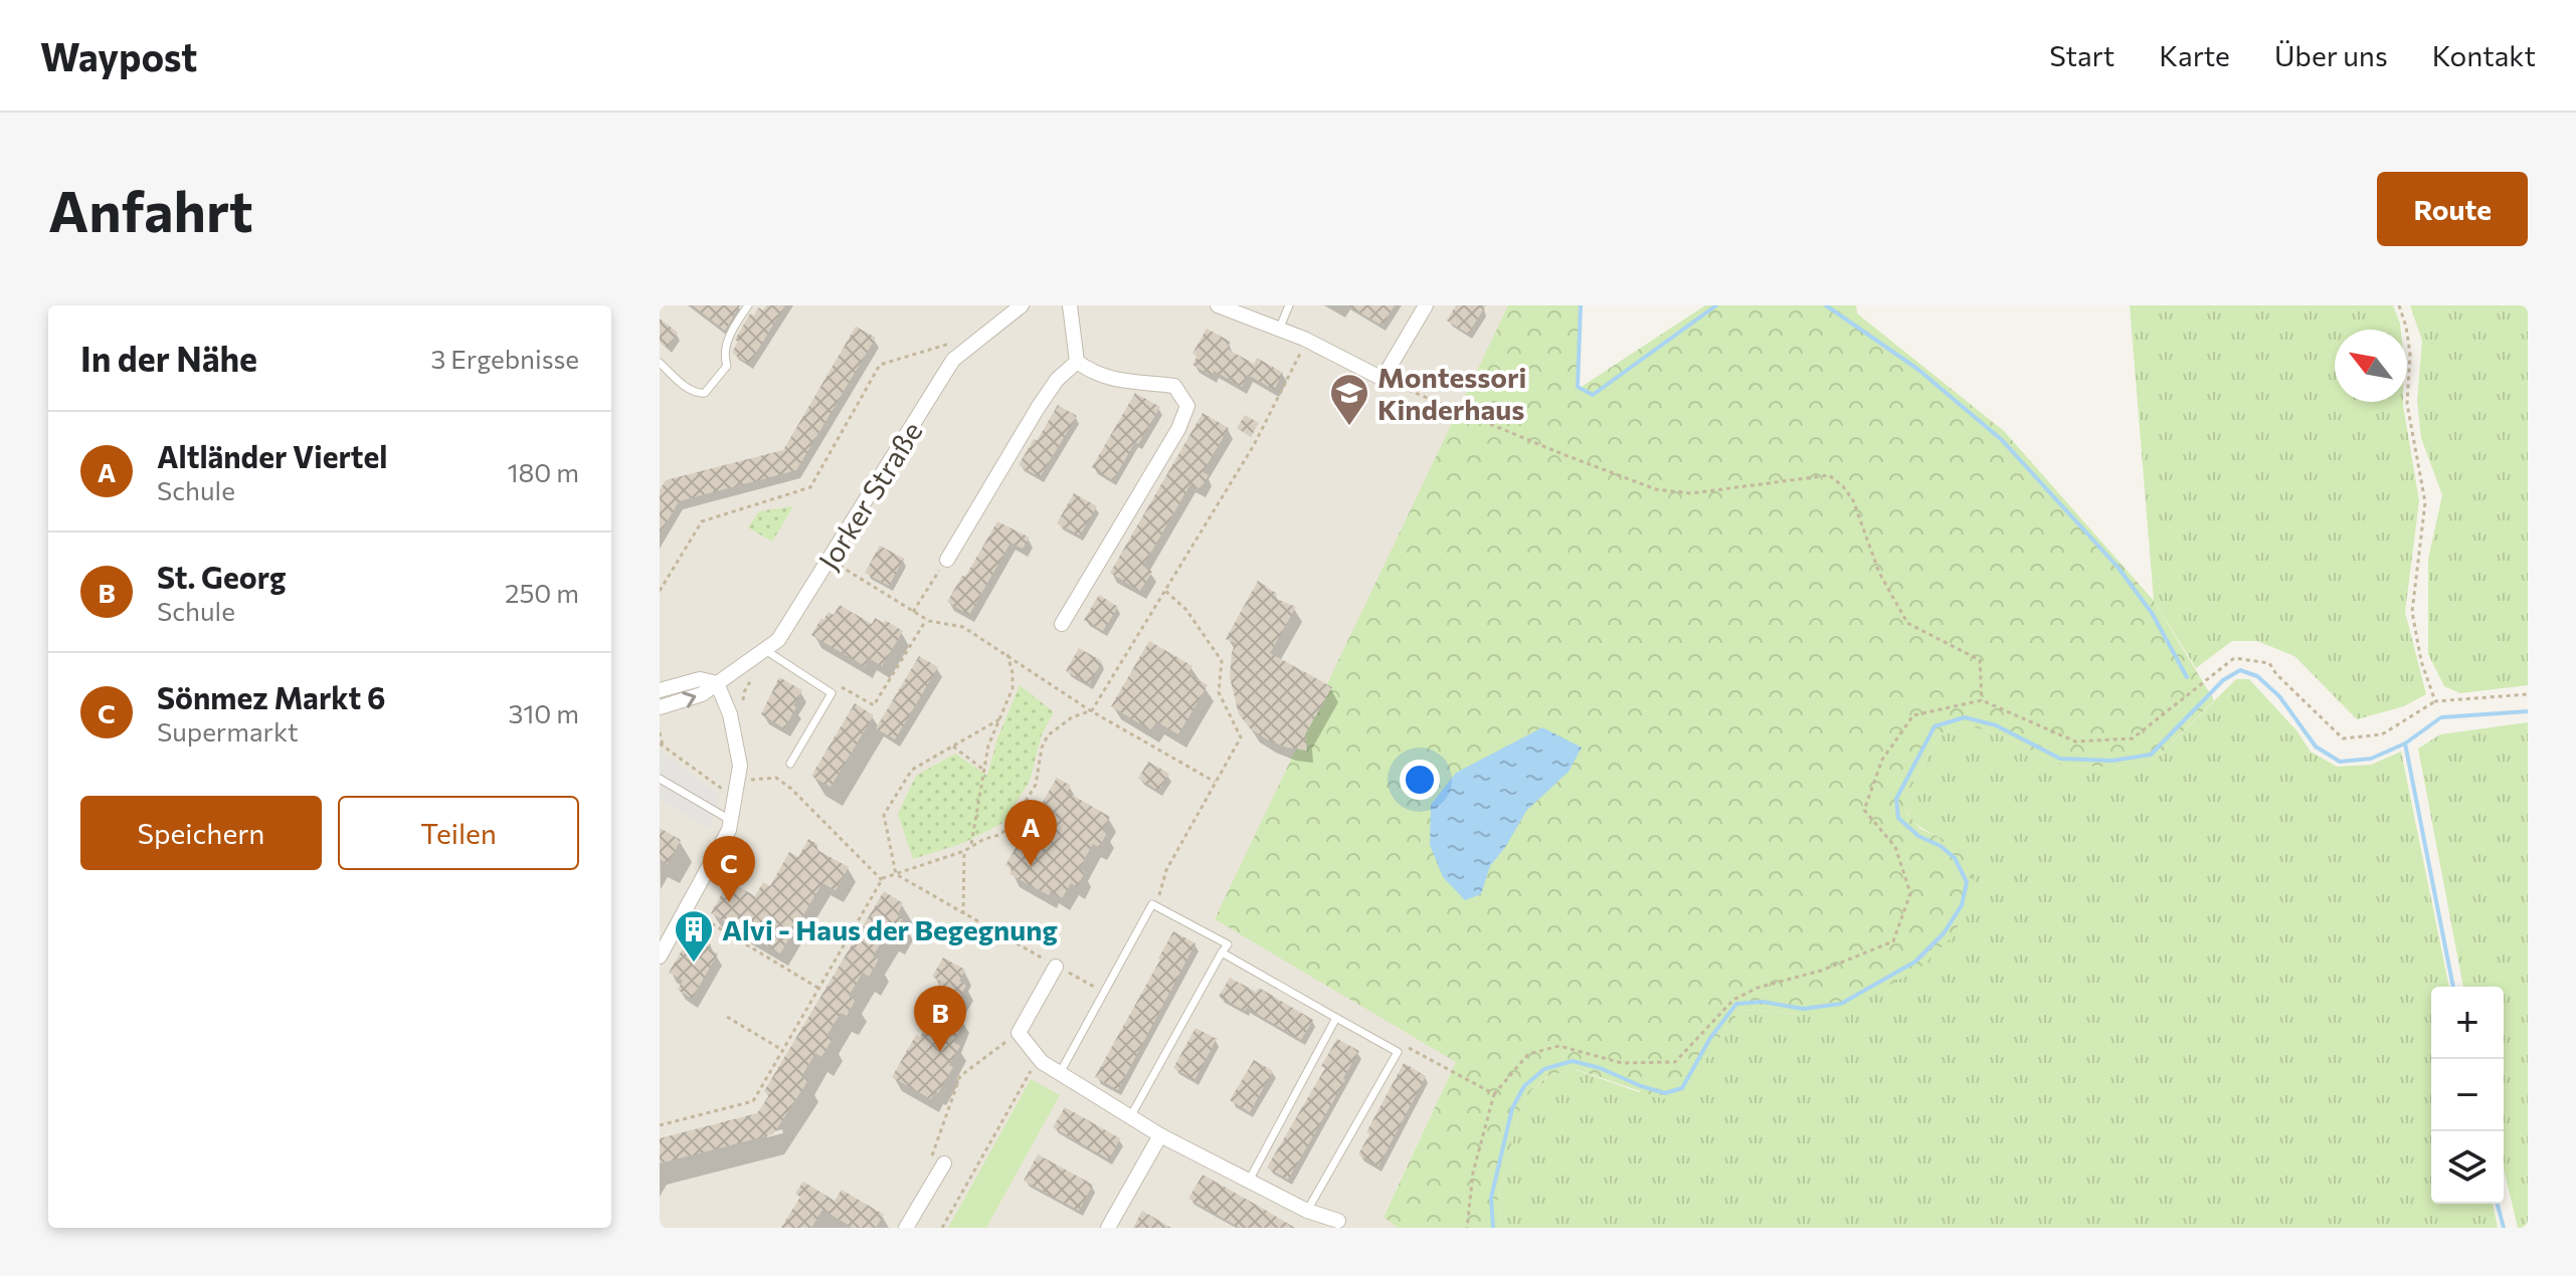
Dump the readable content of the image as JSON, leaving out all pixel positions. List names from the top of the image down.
{
  "streets": {
    "street": ["Jorker Straße"]
  },
  "places": {
    "school or university": ["Montessori Kinderhaus"],
    "building": ["Alvi - Haus der Begegnung"]
  },
  "north": "top left",
  "page": {
    "header": "Waypost",
    "nav": [
      "Start",
      "Karte",
      "Über uns",
      "Kontakt"
    ],
    "buttons": [
      "Route",
      ["Speichern", "Teilen"]
    ],
    "title": "Anfahrt",
    "heading": ["In der Nähe", "3 Ergebnisse"],
    "list": [
      {
        "mark": "A",
        "name": "Altländer Viertel",
        "note": "Schule",
        "value": "180 m"
      },
      {
        "mark": "B",
        "name": "St. Georg",
        "note": "Schule",
        "value": "250 m"
      },
      {
        "mark": "C",
        "name": "Sönmez Markt 6",
        "note": "Supermarkt",
        "value": "310 m"
      }
    ],
    "pins": ["A", "C", "B"],
    "map_buttons": ["+", "−"]
  }
}
